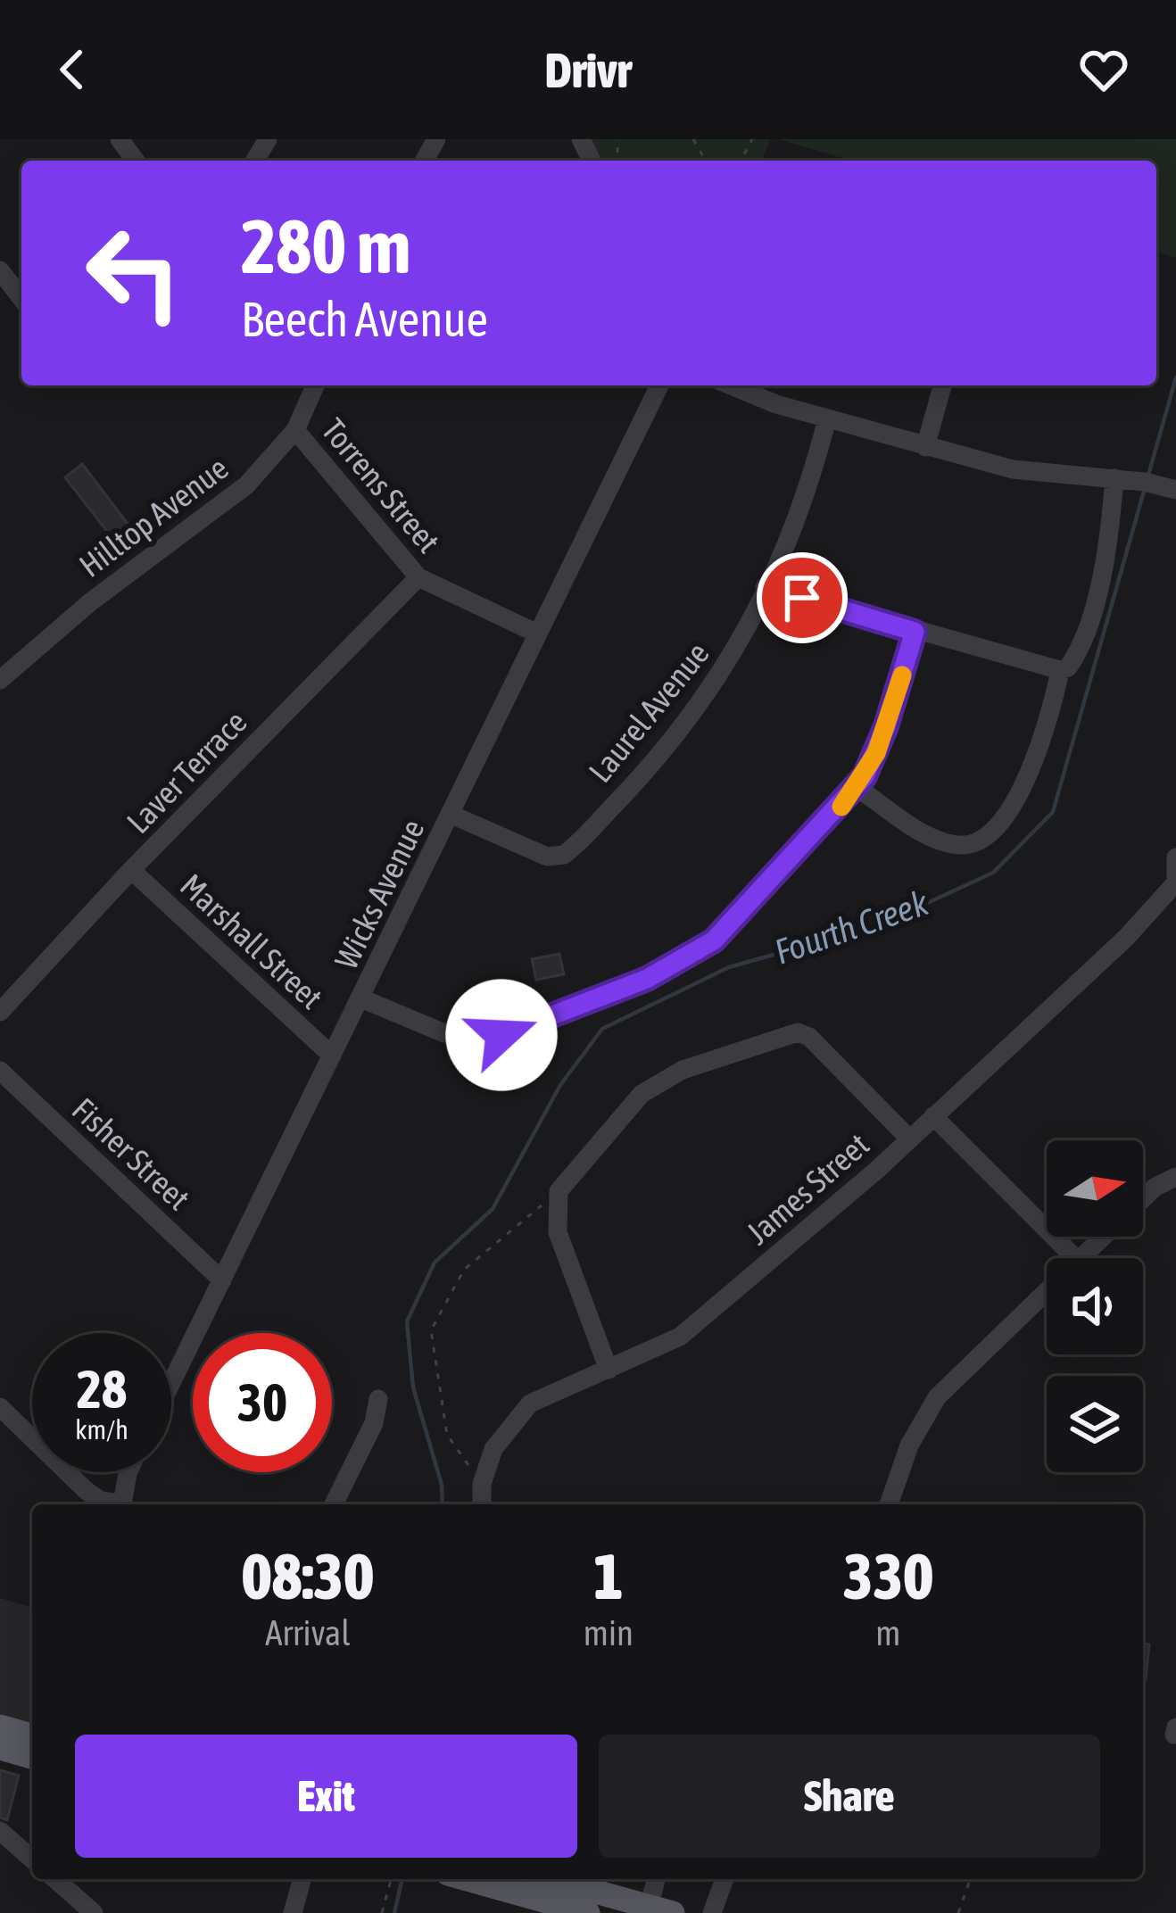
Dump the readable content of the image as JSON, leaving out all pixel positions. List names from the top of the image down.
{
  "streets": {
    "street": [
      "Torrens Street",
      "Hilltop Avenue",
      "Laurel Avenue",
      "Laver Terrace",
      "Wicks Avenue",
      "Marshall Street",
      "Fisher Street",
      "James Street"
    ]
  },
  "crossings": [
    ["Torrens Street", "Hilltop Avenue"],
    ["Torrens Street", "Laver Terrace"],
    ["Torrens Street", "Wicks Avenue"],
    ["Laurel Avenue", "Wicks Avenue"],
    ["Laver Terrace", "Marshall Street"],
    ["Wicks Avenue", "Marshall Street"],
    ["Wicks Avenue", "Fisher Street"]
  ],
  "water": ["Fourth Creek"],
  "north": "right",
  "page": {
    "header": "Drivr",
    "turn": ["280 m", "Beech Avenue"],
    "speed": "28 km/h",
    "limit": "30",
    "eta": [
      "08:30",
      "Arrival",
      "1",
      "min",
      "330",
      "m"
    ],
    "buttons": ["Exit", "Share"]
  }
}
